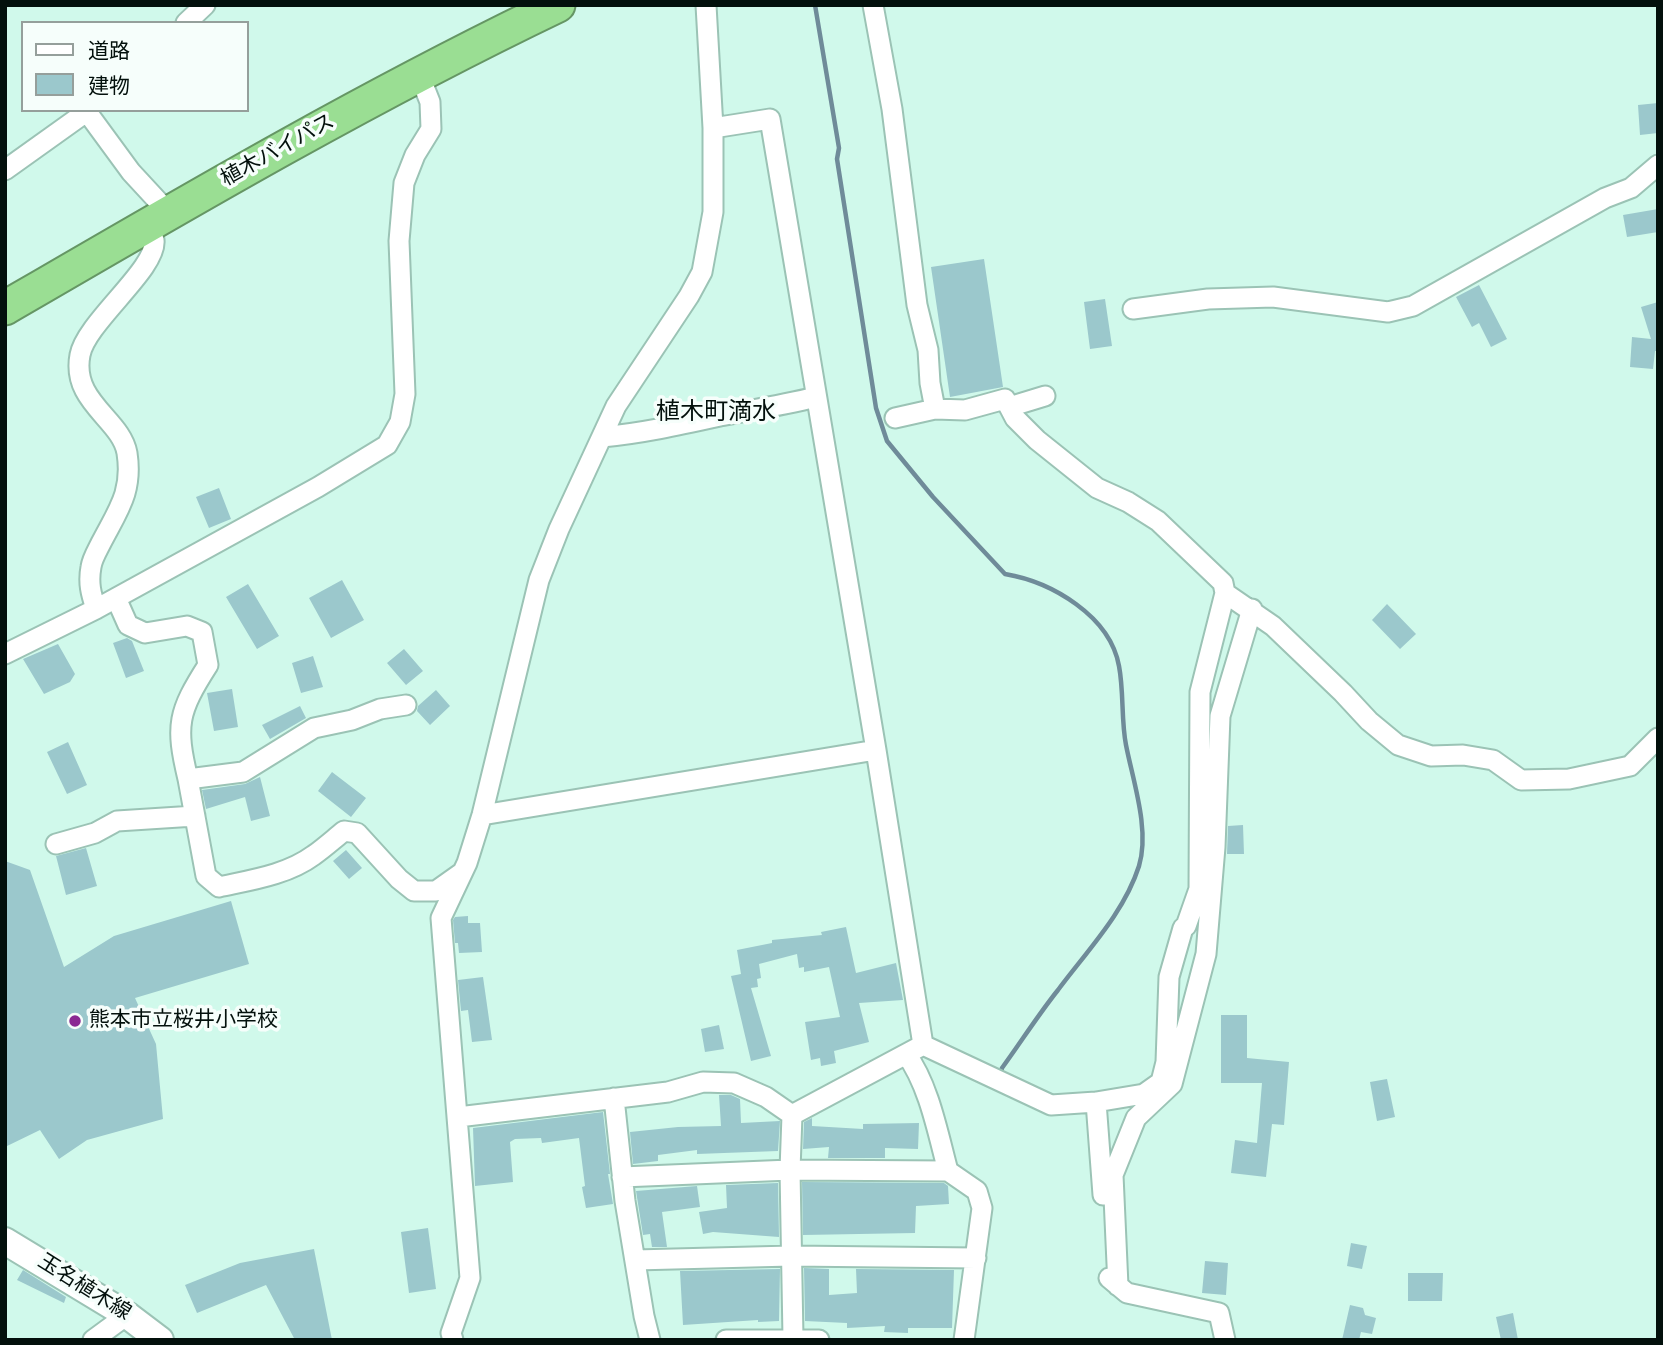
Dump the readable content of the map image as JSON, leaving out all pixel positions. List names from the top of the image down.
{
  "streets": {
    "highway": ["植木バイパス"],
    "main road": ["玉名植木線"]
  },
  "districts": ["植木町滴水"],
  "places": ["熊本市立桜井小学校"],
  "legend": ["道路", "建物"]
}
